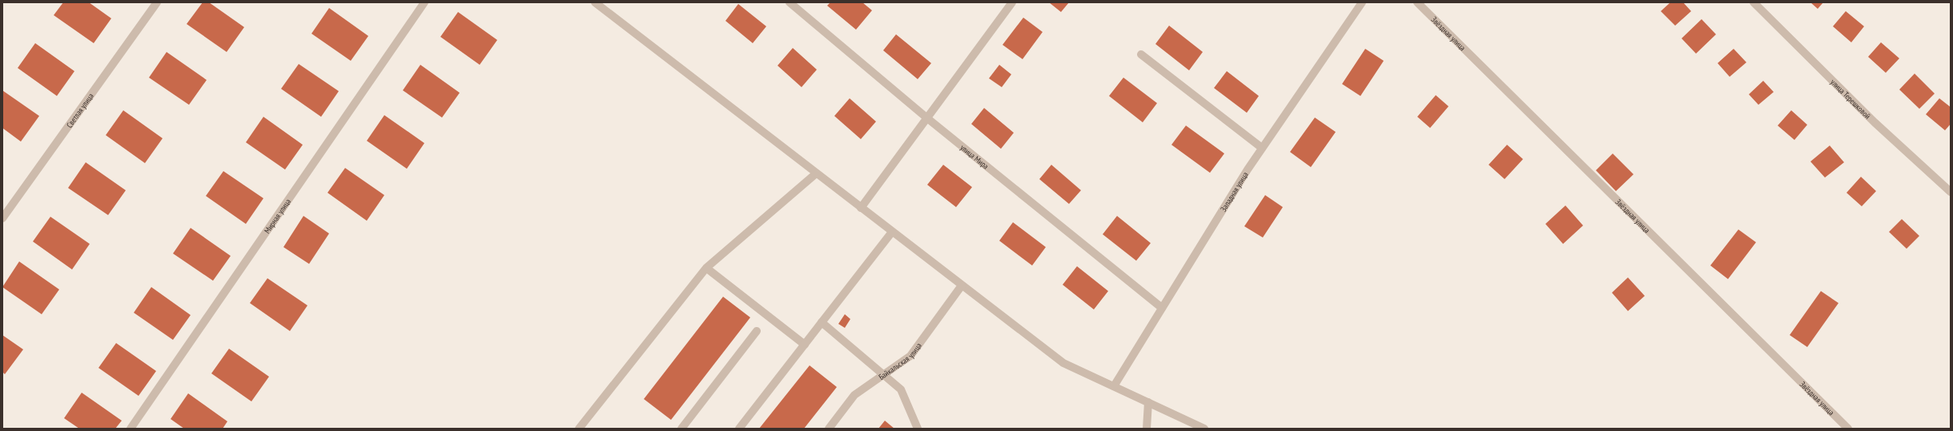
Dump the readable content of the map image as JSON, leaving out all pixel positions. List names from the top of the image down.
{
  "streets": {
    "street": [
      "Звёздная улица",
      "улица Терешковой",
      "Светлая улица",
      "улица Мира",
      "Западная улица",
      "Мирная улица",
      "Байкальская улица"
    ]
  },
  "crossings": [
    ["улица Мира", "Западная улица"]
  ]
}
